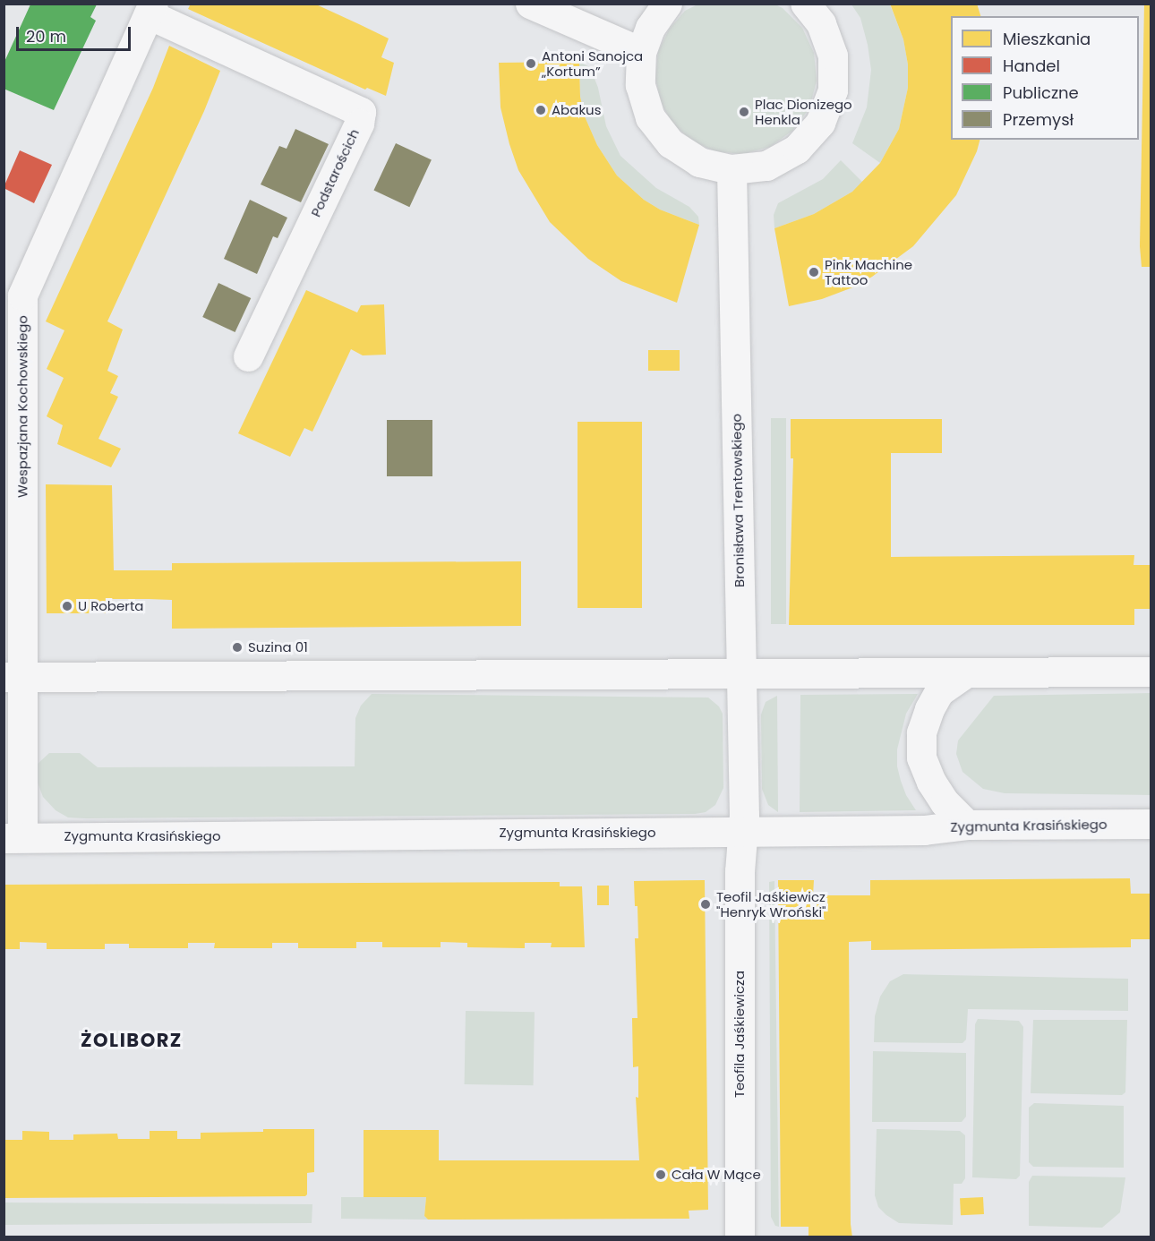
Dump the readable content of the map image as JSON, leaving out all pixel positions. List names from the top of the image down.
{
  "streets": {
    "street": [
      "Podstarościch",
      "Wespazjana Kochowskiego",
      "Bronisława Trentowskiego",
      "Zygmunta Krasińskiego",
      "Teofila Jaśkiewicza"
    ]
  },
  "crossings": [
    ["Podstarościch", "Wespazjana Kochowskiego"],
    ["Wespazjana Kochowskiego", "Zygmunta Krasińskiego"],
    ["Bronisława Trentowskiego", "Zygmunta Krasińskiego"],
    ["Bronisława Trentowskiego", "Teofila Jaśkiewicza"],
    ["Zygmunta Krasińskiego", "Teofila Jaśkiewicza"]
  ],
  "districts": ["ŻOLIBORZ"],
  "places": [
    "Antoni Sanojca „Kortum”",
    "Abakus",
    "Plac Dionizego Henkla",
    "Pink Machine Tattoo",
    "U Roberta",
    "Suzina 01",
    "Teofil Jaśkiewicz \"Henryk Wroński\"",
    "Cała W Mące"
  ],
  "legend": [
    "Mieszkania",
    "Handel",
    "Publiczne",
    "Przemysł"
  ],
  "scale_bar": "20 m"
}
